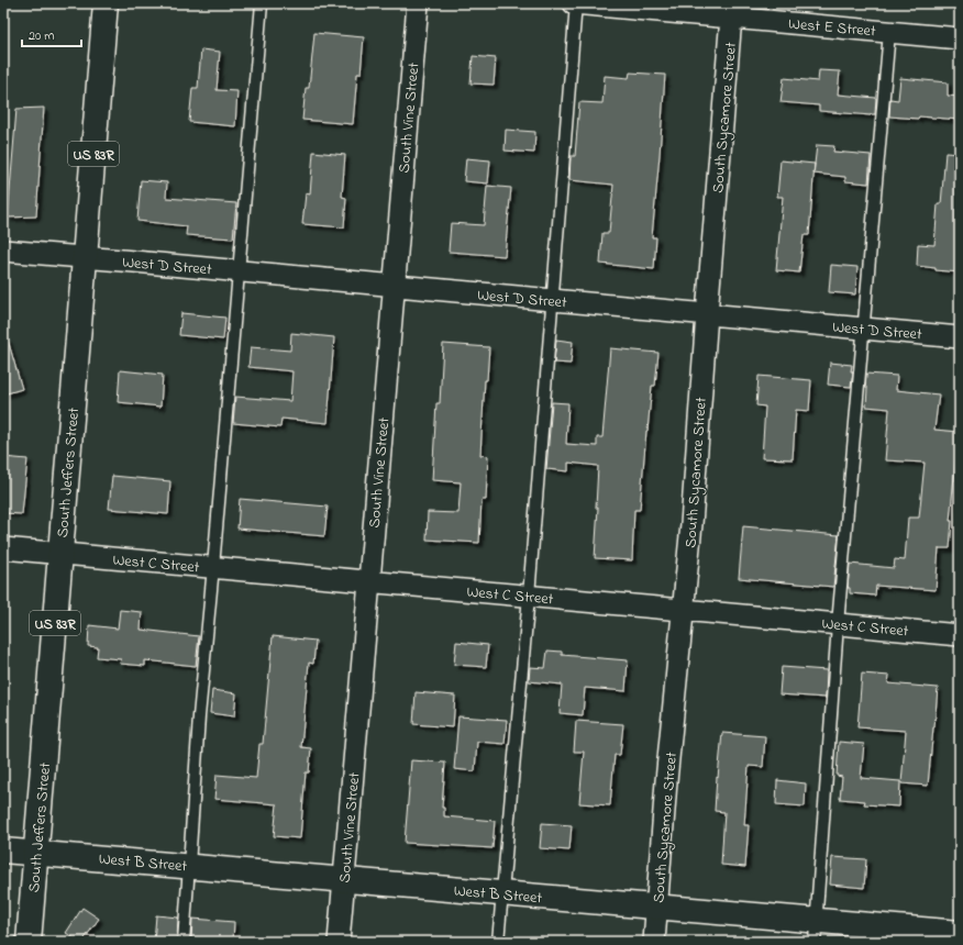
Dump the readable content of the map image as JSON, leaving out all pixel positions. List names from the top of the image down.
{
  "streets": {
    "main road": ["US 83R", "South Jeffers Street", "West B Street"],
    "street": [
      "West E Street",
      "South Vine Street",
      "South Sycamore Street",
      "West D Street",
      "West C Street"
    ]
  },
  "crossings": [
    ["West E Street", "South Sycamore Street"],
    ["South Vine Street", "West D Street"],
    ["South Vine Street", "West C Street"],
    ["South Vine Street", "West B Street"],
    ["South Sycamore Street", "West D Street"],
    ["South Sycamore Street", "West C Street"],
    ["South Sycamore Street", "West B Street"],
    ["West D Street", "South Jeffers Street"],
    ["South Jeffers Street", "West C Street"],
    ["South Jeffers Street", "West B Street"]
  ],
  "scale_bar": "20 m"
}
